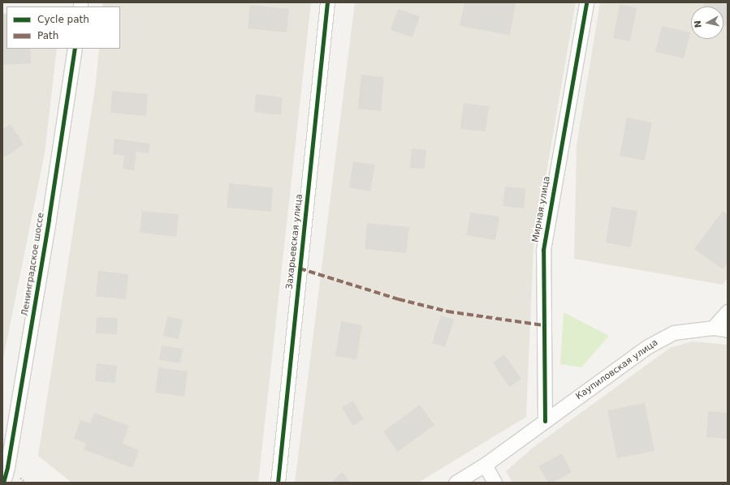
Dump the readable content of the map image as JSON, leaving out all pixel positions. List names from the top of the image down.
{
  "streets": {
    "street": [
      "Мирная улица",
      "Захарьевская улица",
      "Ленинградское шоссе",
      "Каупиловская улица"
    ]
  },
  "crossings": [
    ["Мирная улица", "Каупиловская улица"]
  ],
  "legend": ["Cycle path", "Path"],
  "north": "left"
}
